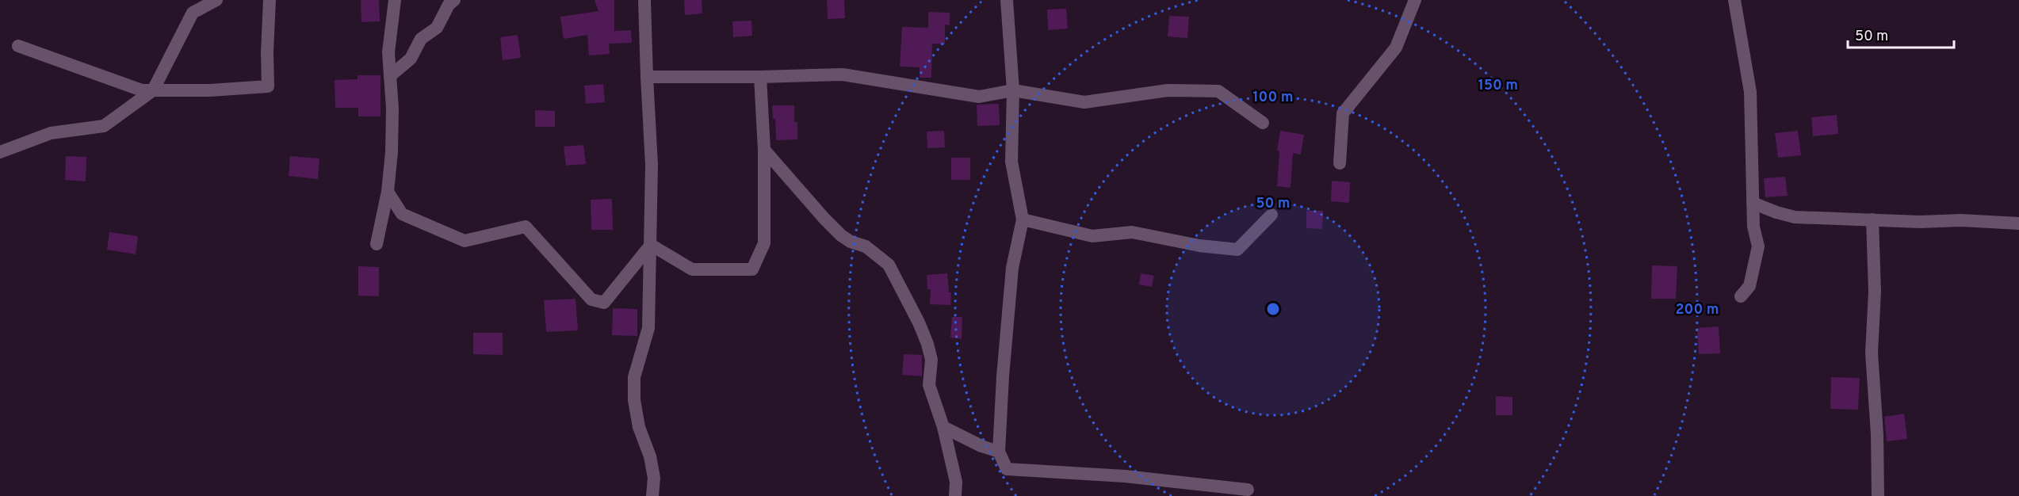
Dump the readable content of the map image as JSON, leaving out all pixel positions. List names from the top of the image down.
{
  "scale_bar": "50 m",
  "rings": [
    "150 m",
    "100 m",
    "50 m",
    "200 m"
  ]
}
